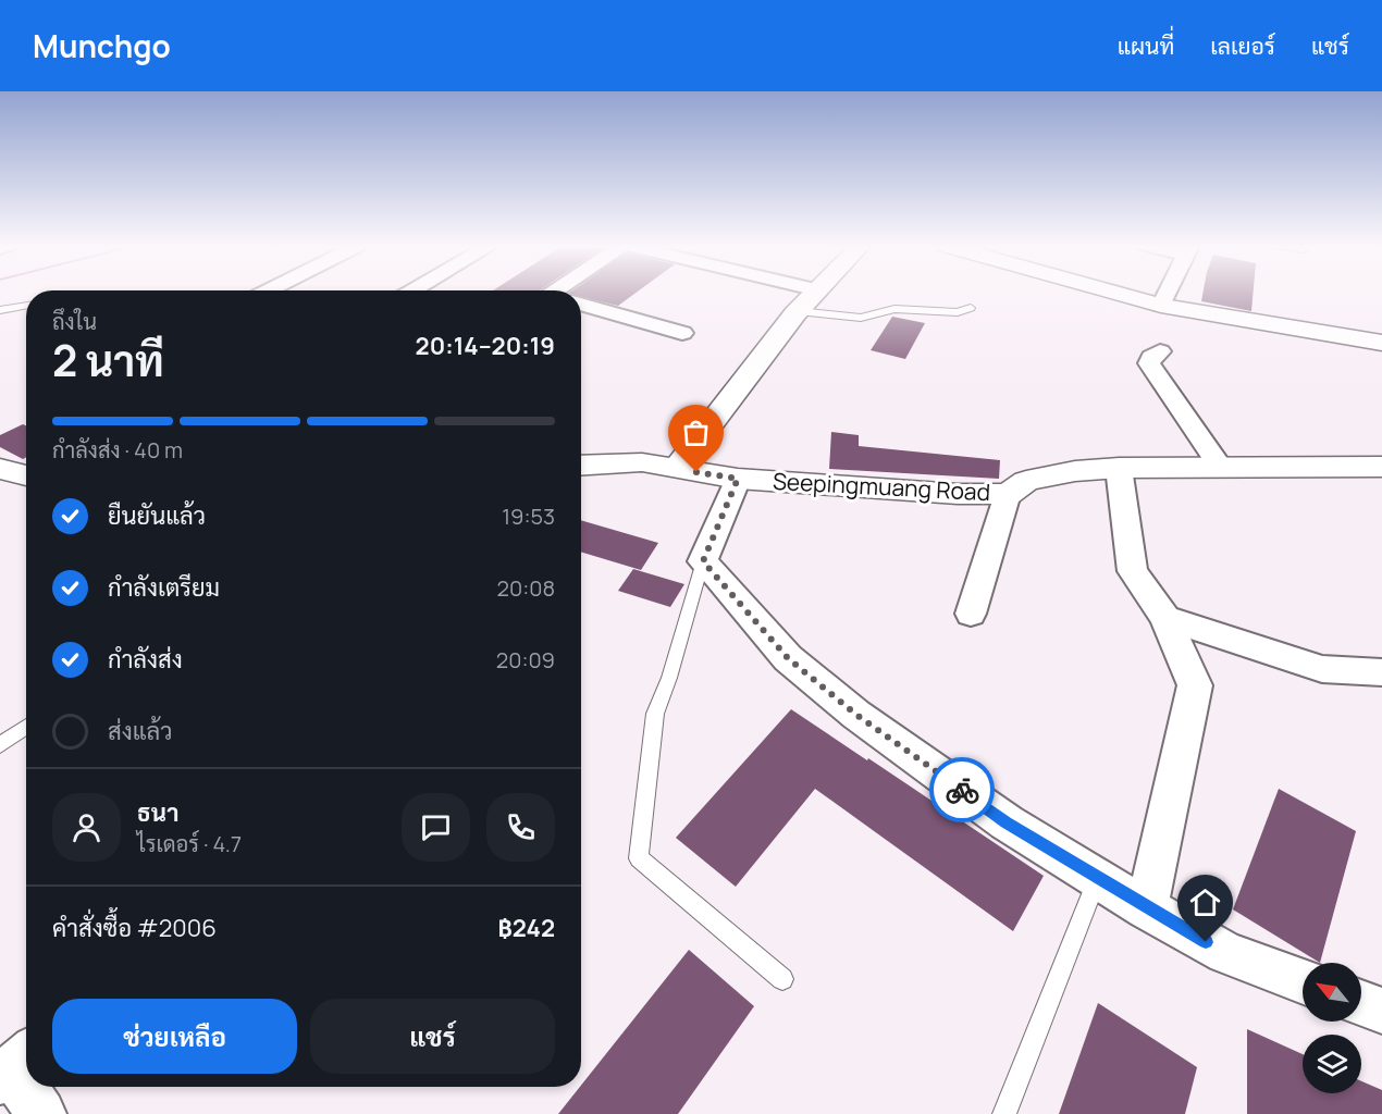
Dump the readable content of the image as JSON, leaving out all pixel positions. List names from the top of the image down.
{
  "streets": {
    "street": ["Seepingmuang Road"]
  },
  "north": "top left",
  "page": {
    "header": "Munchgo",
    "nav": ["แผนที่", "เลเยอร์", "แชร์"],
    "heading": ["2 นาที", "ถึงใน", "20:14–20:19"],
    "panel": [
      "ธนา",
      "ไรเดอร์ · 4.7",
      "คำสั่งซื้อ #2006",
      "฿242"
    ],
    "bar": "กำลังส่ง · 40 m",
    "list": [
      ["ยืนยันแล้ว", "19:53"],
      ["กำลังเตรียม", "20:08"],
      ["กำลังส่ง", "20:09"],
      "ส่งแล้ว"
    ],
    "buttons": ["ช่วยเหลือ", "แชร์"]
  }
}
